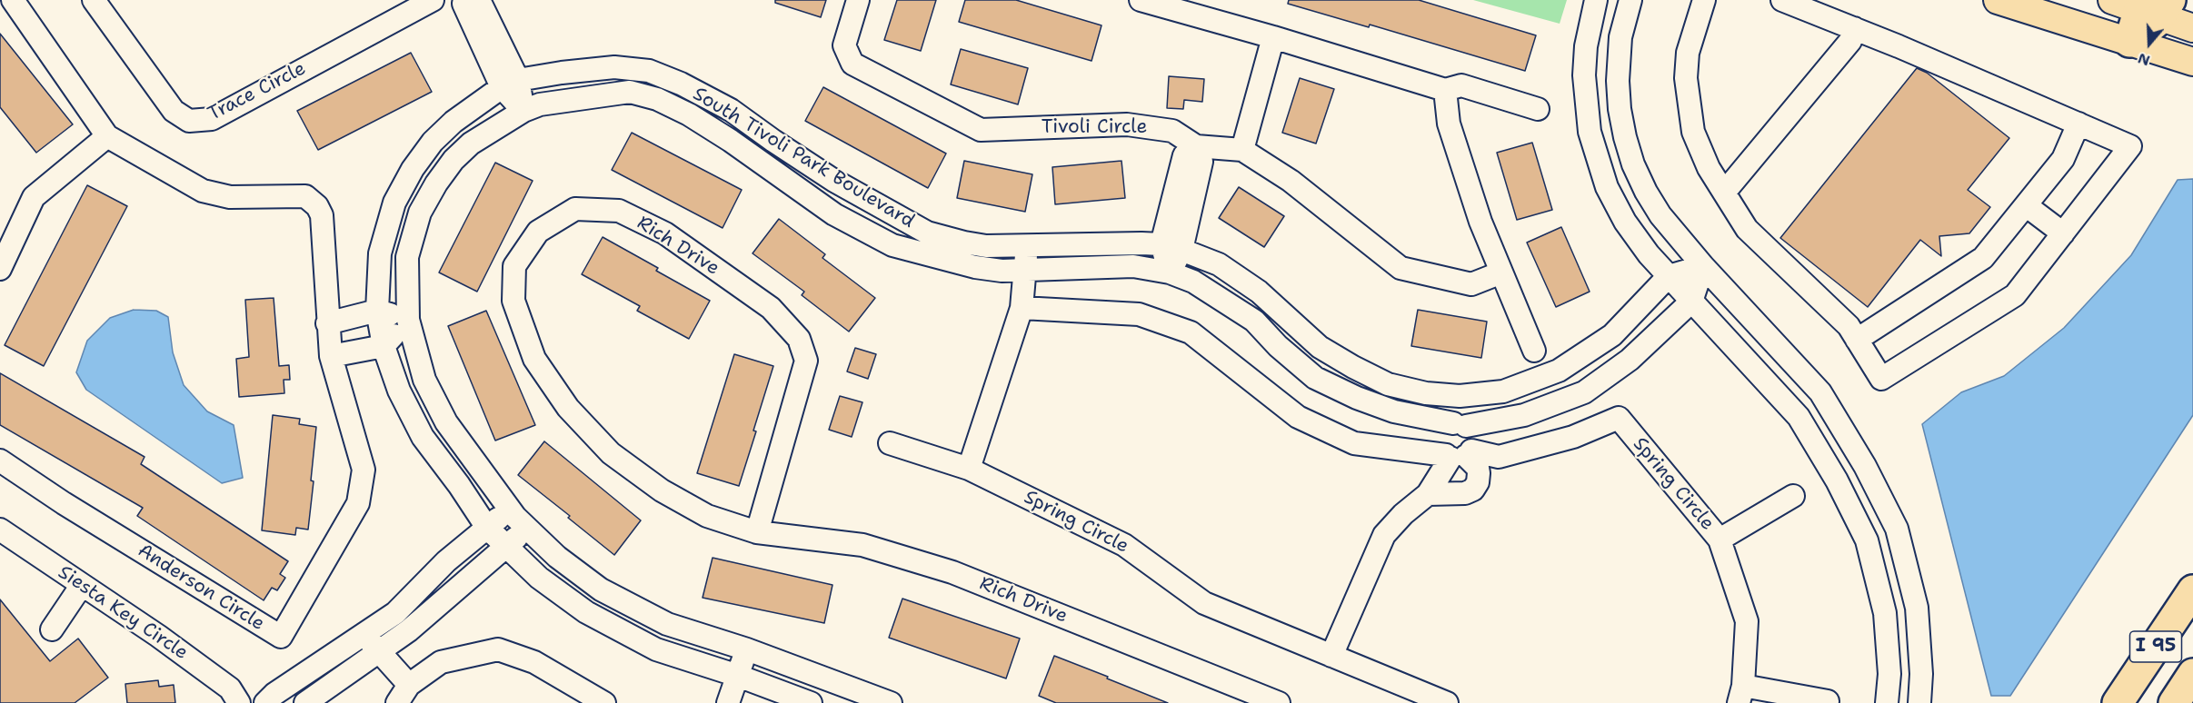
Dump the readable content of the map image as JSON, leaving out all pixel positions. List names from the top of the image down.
{
  "streets": {
    "highway": ["I 95"],
    "street": [
      "Trace Circle",
      "Tivoli Circle",
      "South Tivoli Park Boulevard",
      "Rich Drive",
      "Spring Circle",
      "Anderson Circle",
      "Siesta Key Circle"
    ]
  },
  "crossings": [
    ["South Tivoli Park Boulevard", "Spring Circle"]
  ],
  "north": "bottom"
}
